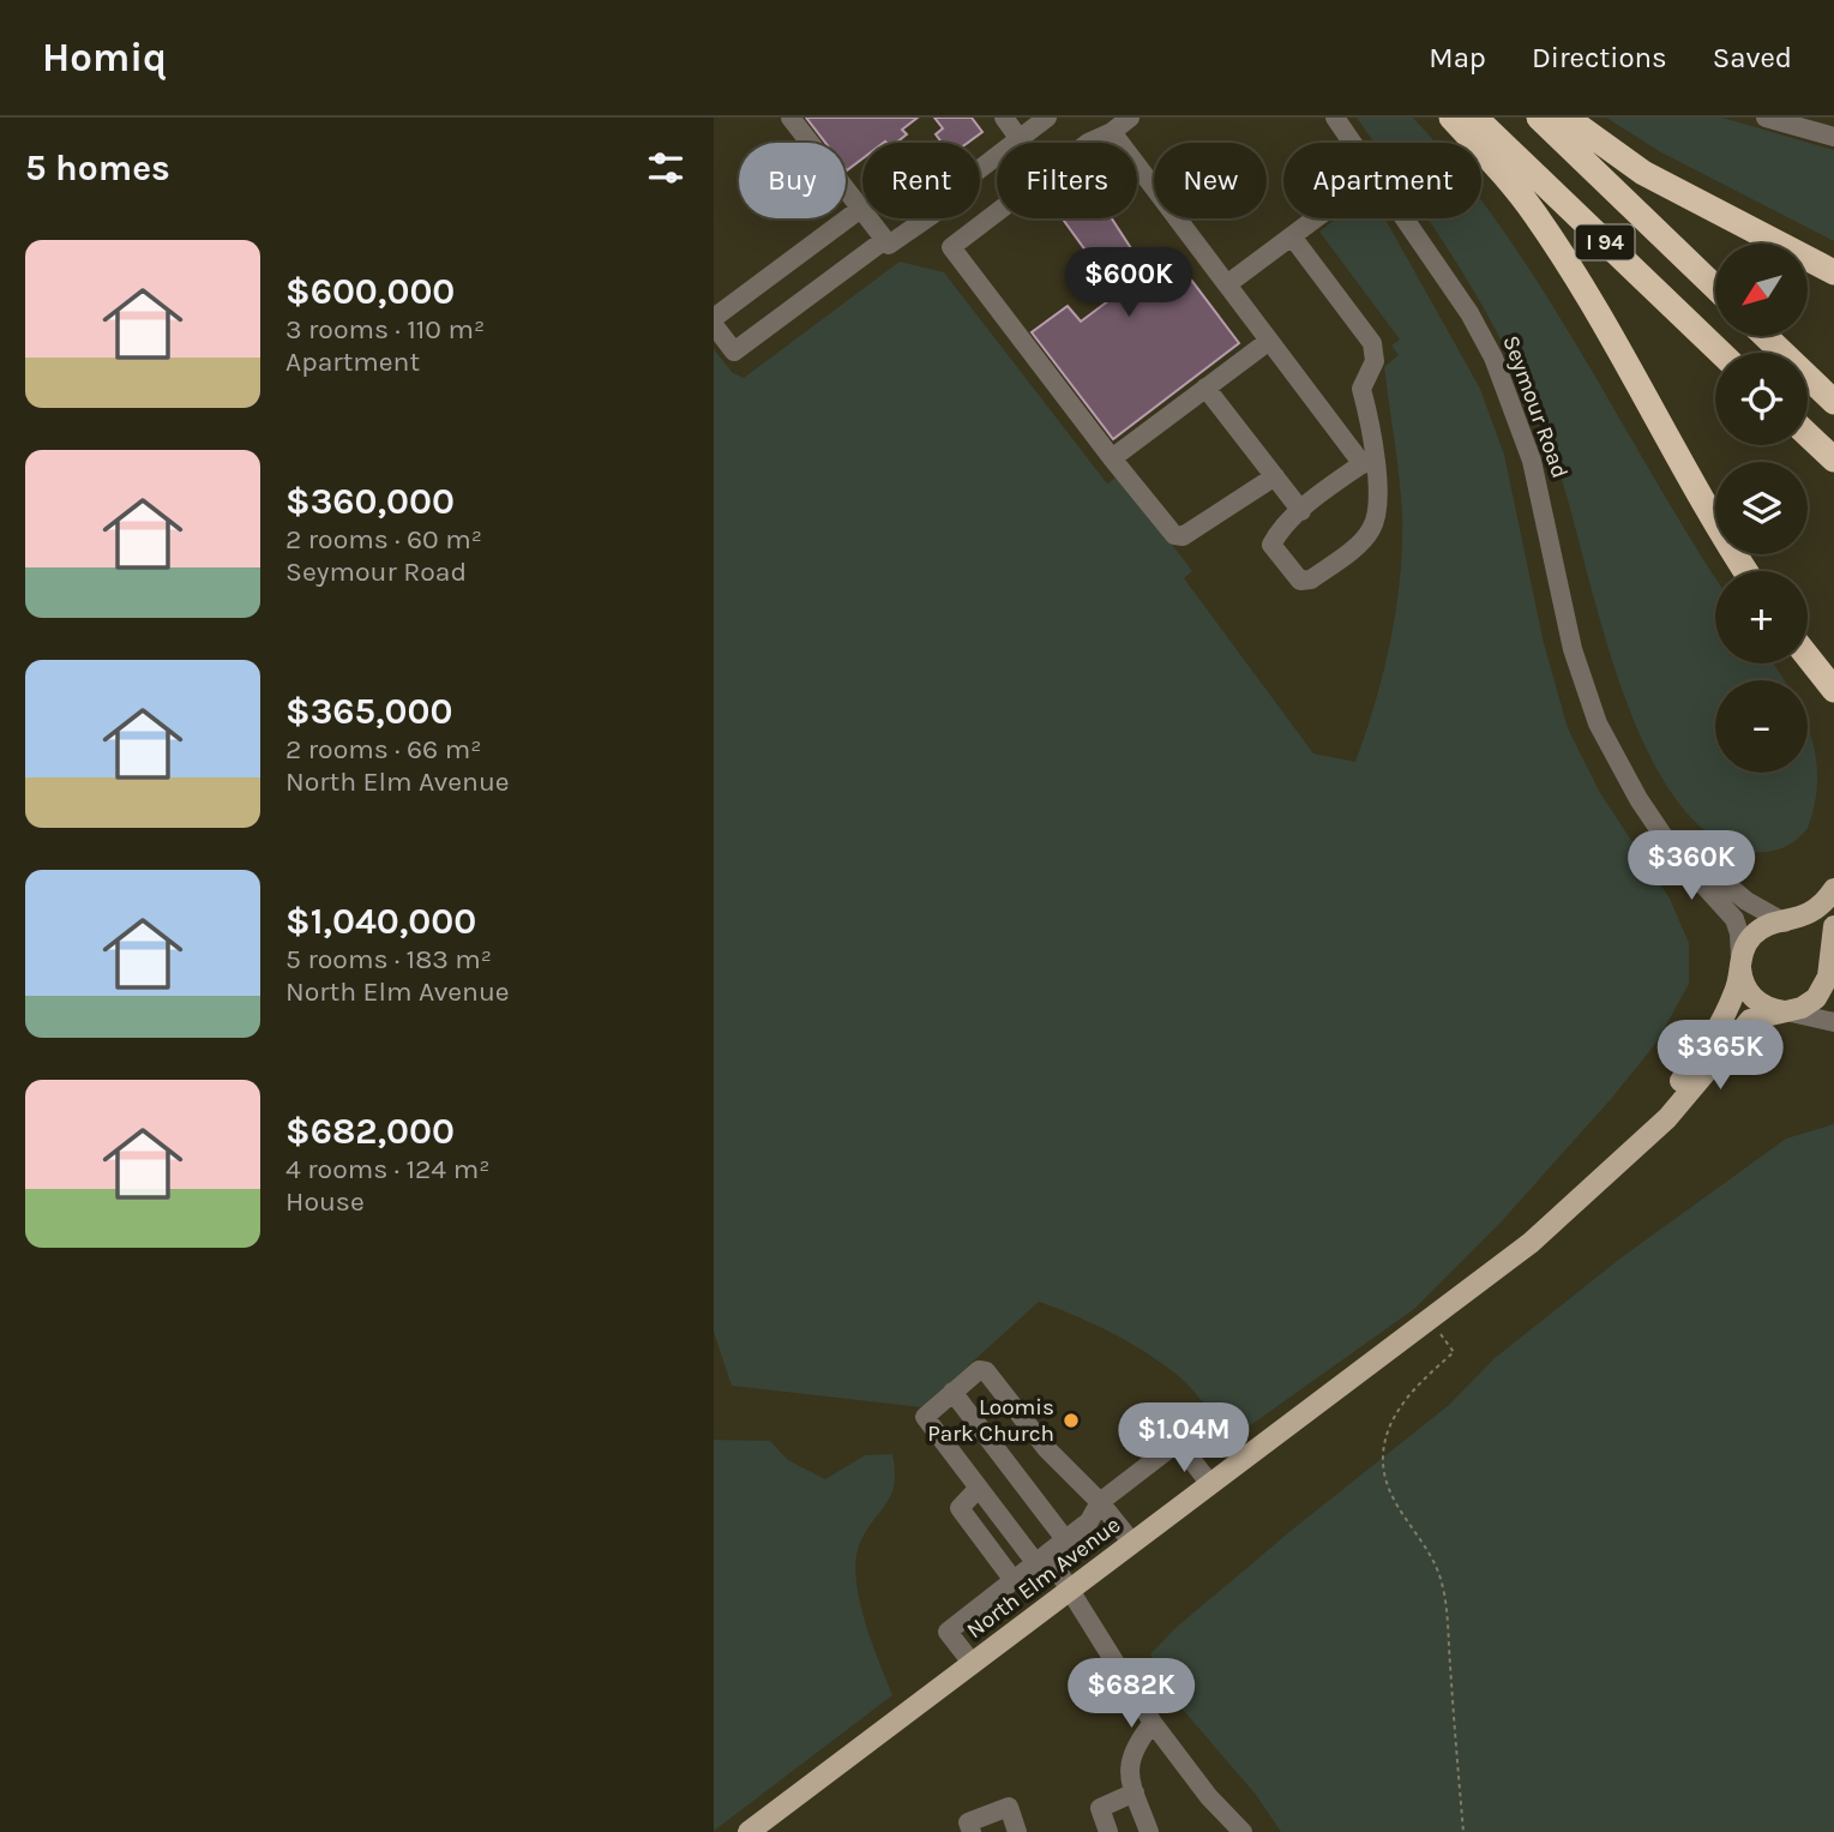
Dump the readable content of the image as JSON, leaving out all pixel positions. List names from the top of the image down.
{
  "streets": {
    "highway": ["I 94"],
    "main road": ["Seymour Road", "North Elm Avenue"]
  },
  "crossings": [
    ["Seymour Road", "North Elm Avenue"]
  ],
  "places": ["Loomis Park Church"],
  "north": "bottom left",
  "page": {
    "header": "Homiq",
    "nav": ["Map", "Directions", "Saved"],
    "heading": "5 homes",
    "chip": [
      "Buy",
      "Rent",
      "Filters",
      "New",
      "Apartment"
    ],
    "list": [
      {
        "name": "$600,000",
        "note": "3 rooms · 110 m² · Apartment"
      },
      {
        "name": "$360,000",
        "note": "2 rooms · 60 m² · Seymour Road"
      },
      {
        "name": "$365,000",
        "note": "2 rooms · 66 m² · North Elm Avenue"
      },
      {
        "name": "$1,040,000",
        "note": "5 rooms · 183 m² · North Elm Avenue"
      },
      {
        "name": "$682,000",
        "note": "4 rooms · 124 m² · House"
      }
    ],
    "map_buttons": ["+", "−"],
    "price": [
      "$600K",
      "$360K",
      "$365K",
      "$1.04M",
      "$682K"
    ]
  }
}
